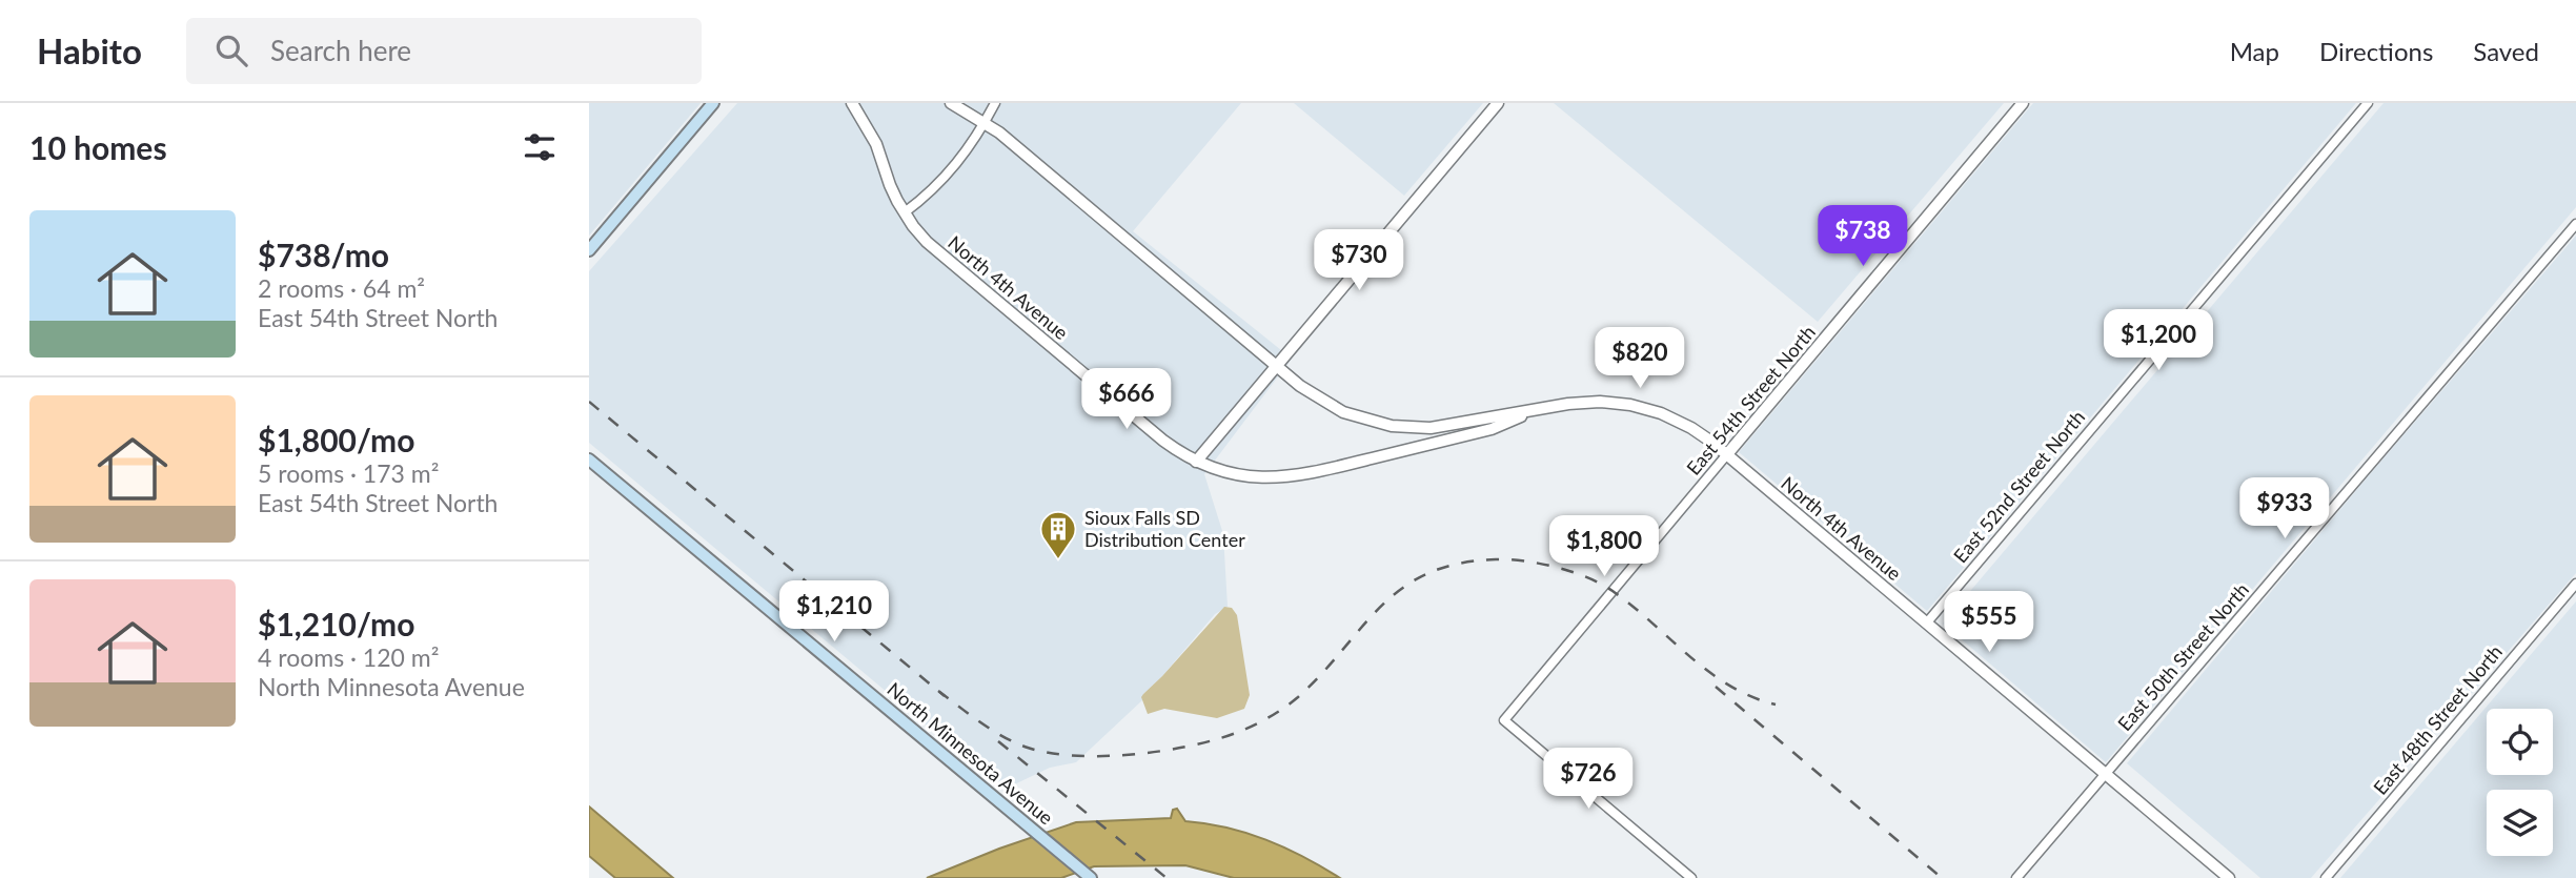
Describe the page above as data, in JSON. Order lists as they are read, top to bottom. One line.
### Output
{"streets":{"main road":["North Minnesota Avenue"],"street":["North 4th Avenue","East 54th Street North","East 52nd Street North","East 50th Street North","East 48th Street North"]},"crossings":[["North 4th Avenue","East 54th Street North"],["North 4th Avenue","East 52nd Street North"],["North 4th Avenue","East 50th Street North"]],"places":{"building":["Sioux Falls SD Distribution Center"]},"page":{"header":"Habito","search":"Search here","nav":["Map","Directions","Saved"],"heading":"10 homes","list":[{"name":"$738/mo","note":"2 rooms · 64 m² · East 54th Street North"},{"name":"$1,800/mo","note":"5 rooms · 173 m² · East 54th Street North"},{"name":"$1,210/mo","note":"4 rooms · 120 m² · North Minnesota Avenue"}],"price":["$738","$730","$1,200","$820","$666","$933","$1,800","$1,210","$555","$726"]}}
